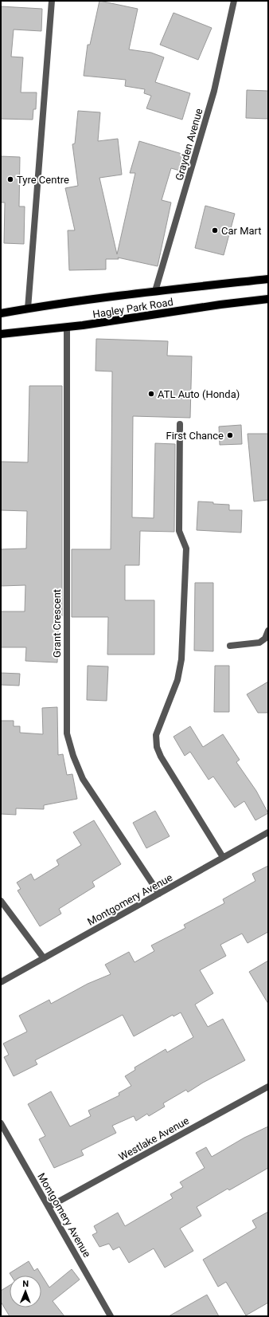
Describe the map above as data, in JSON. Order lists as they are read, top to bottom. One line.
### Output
{"streets":{"main road":["Hagley Park Road"],"street":["Grayden Avenue","Grant Crescent","Montgomery Avenue","Westlake Avenue"]},"crossings":[["Grayden Avenue","Hagley Park Road"],["Hagley Park Road","Grant Crescent"],["Grant Crescent","Montgomery Avenue"],["Montgomery Avenue","Westlake Avenue"]],"places":["Tyre Centre","Car Mart","ATL Auto (Honda)","First Chance"],"north":"top"}
